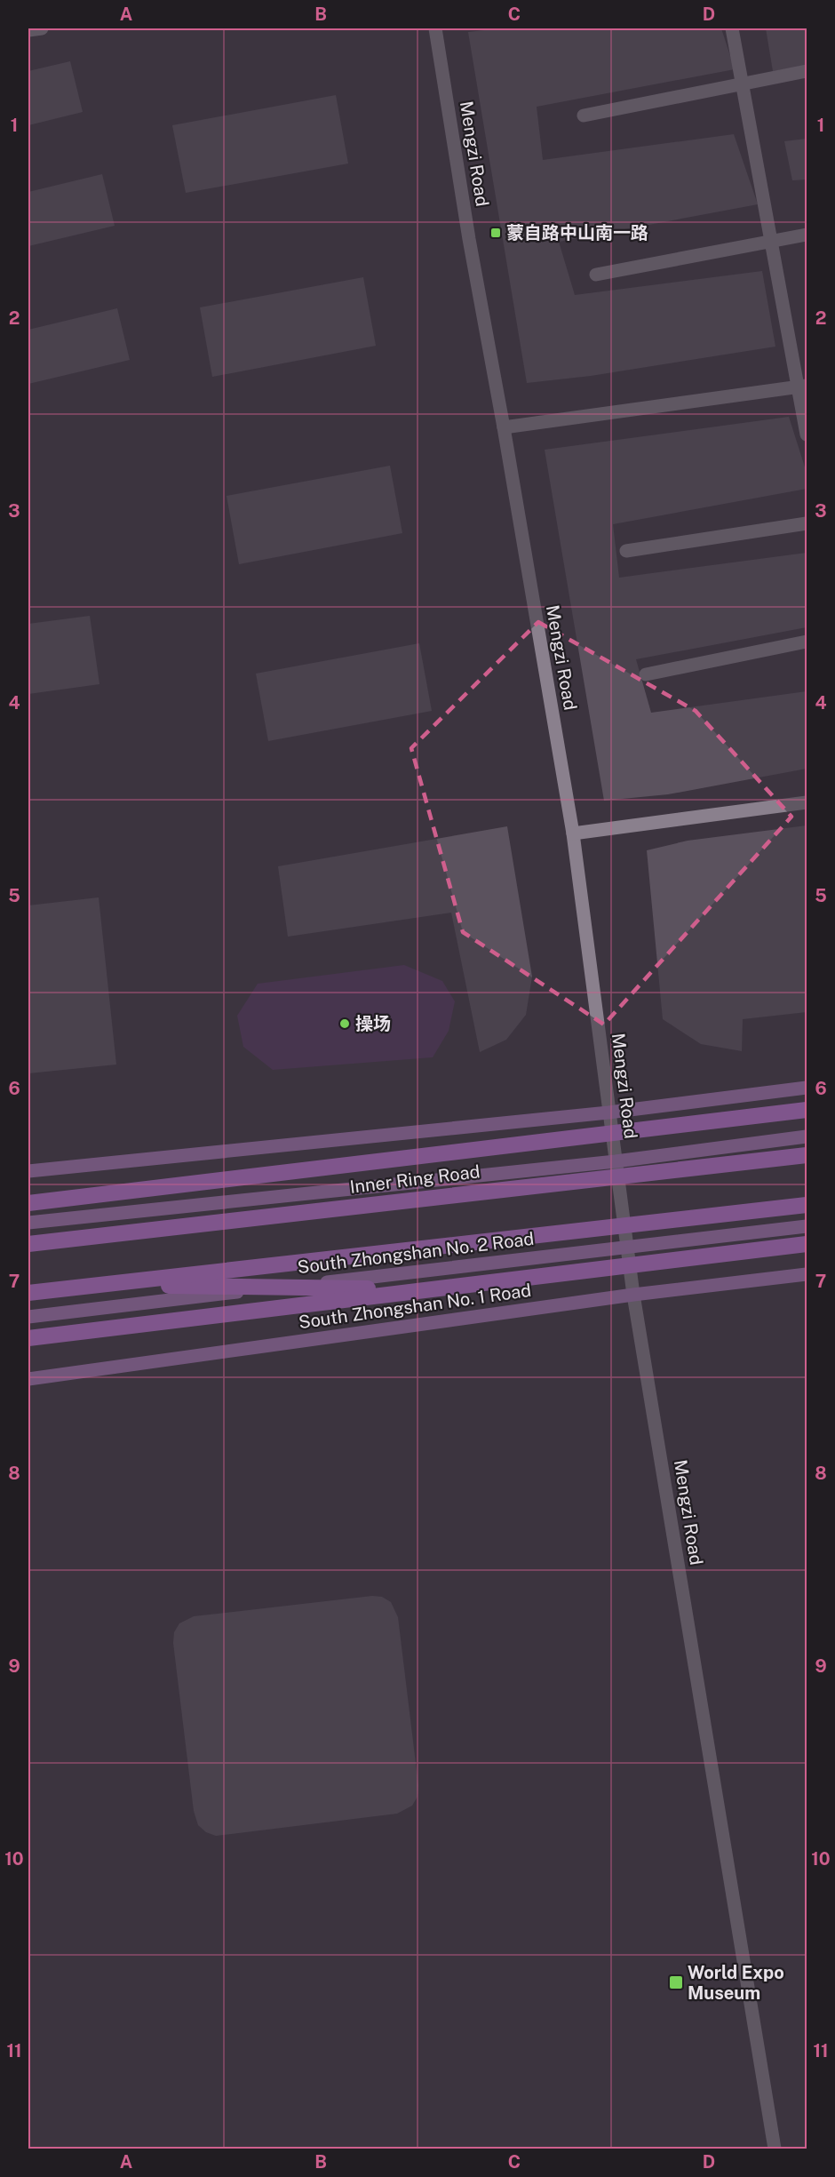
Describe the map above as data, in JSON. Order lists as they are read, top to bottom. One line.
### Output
{"streets":{"highway":["Inner Ring Road"],"main road":["South Zhongshan No. 2 Road","South Zhongshan No. 1 Road"],"street":["Mengzi Road"]},"crossings":[["Mengzi Road","South Zhongshan No. 2 Road"],["Mengzi Road","South Zhongshan No. 1 Road"]],"places":{"transit":["蒙自路中山南一路","World Expo Museum"],"other":["操场"]},"grid":{"columns":["A","B","C","D"],"rows":["1","2","3","4","5","6","7","8","9","10","11"]}}
